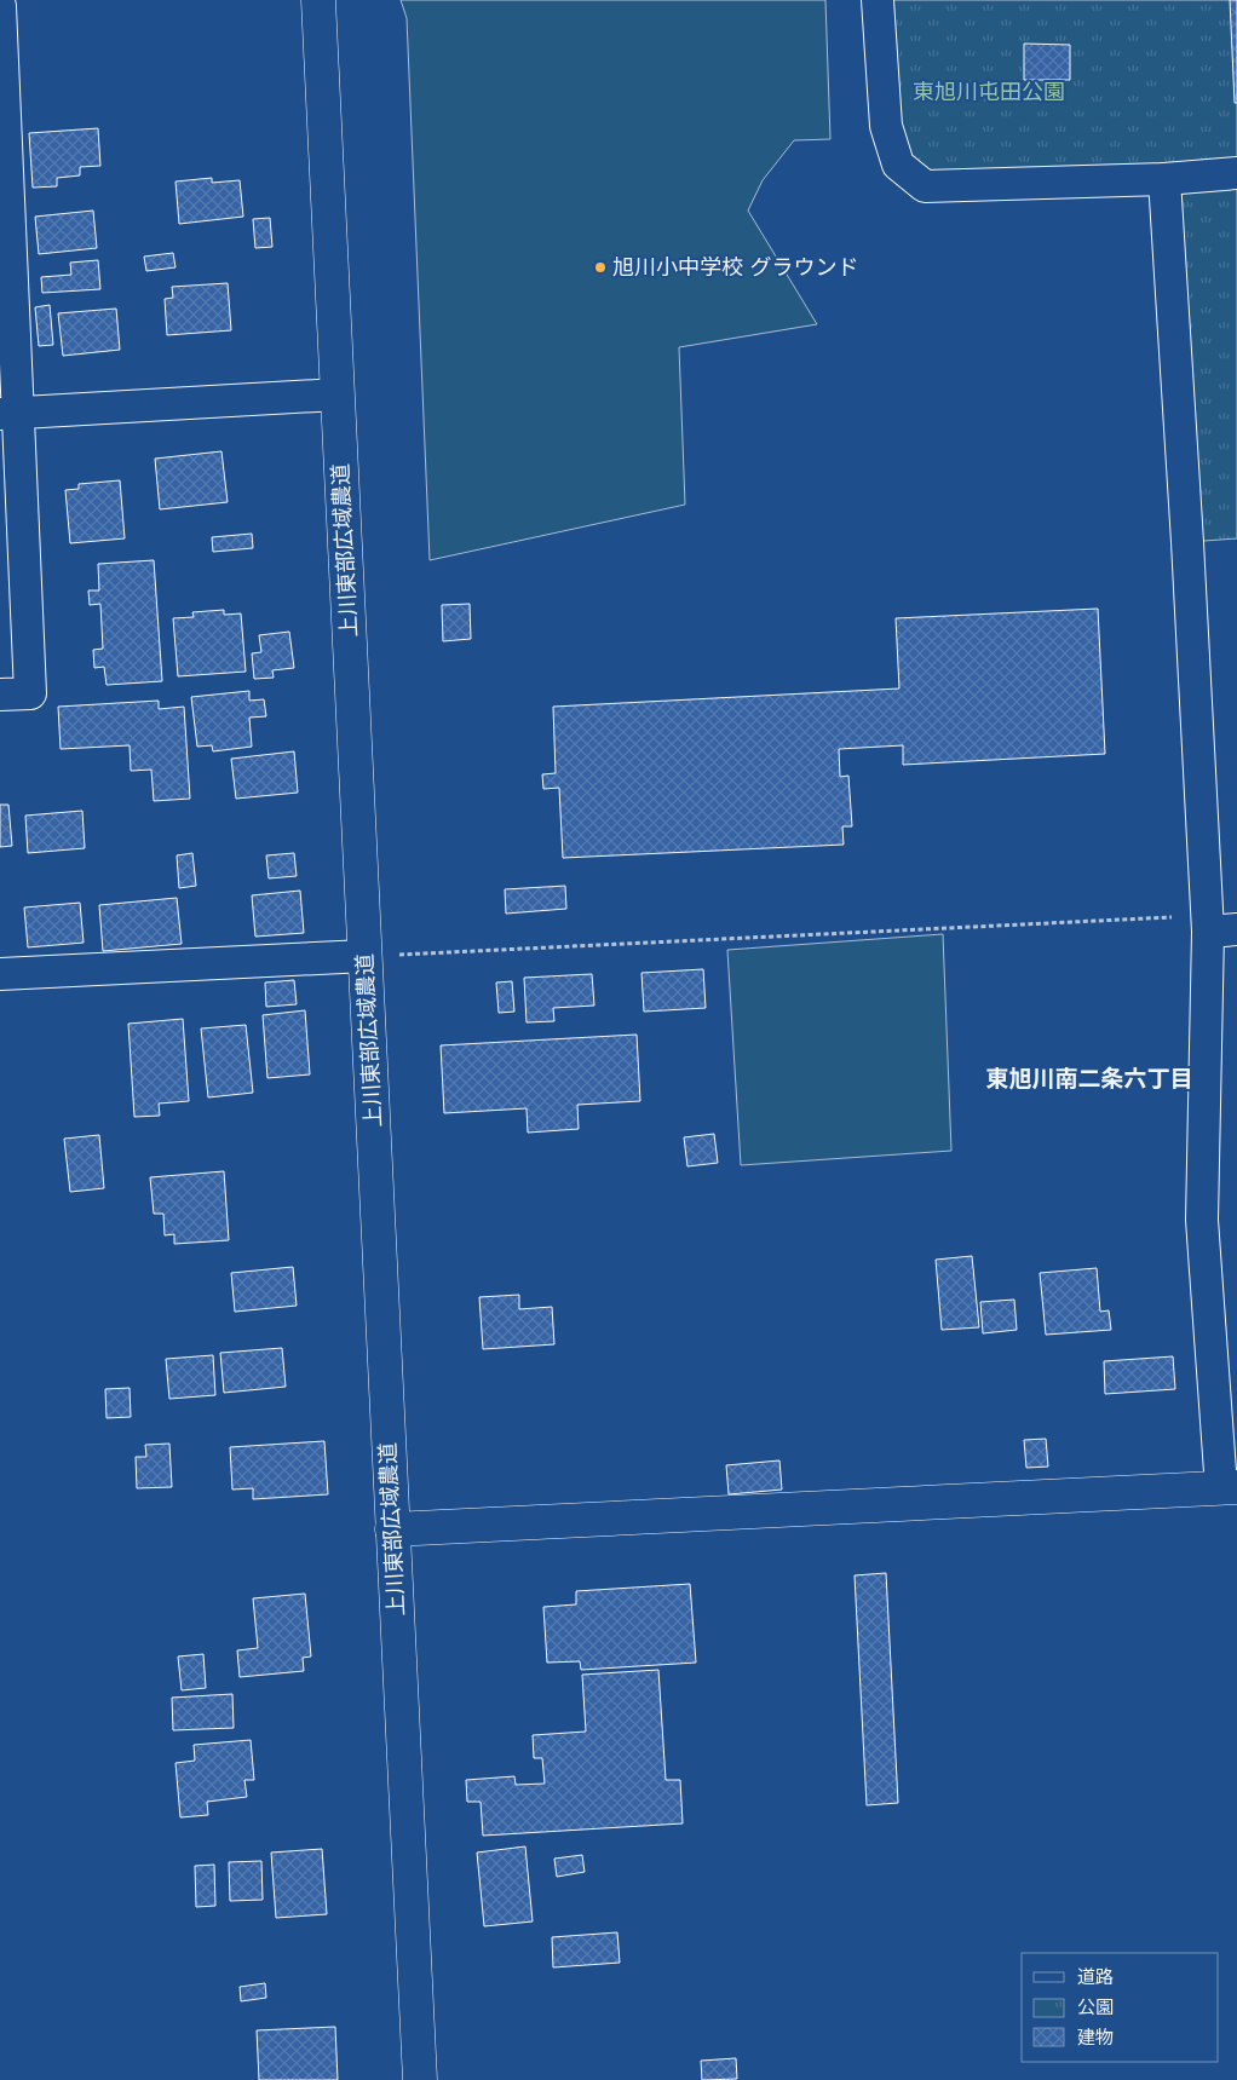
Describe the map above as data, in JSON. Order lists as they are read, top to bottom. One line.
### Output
{"streets":{"street":["上川東部広域農道"]},"districts":["東旭川南二条六丁目"],"parks":["東旭川屯田公園"],"places":["旭川小中学校 グラウンド"],"legend":["道路","公園","建物"]}
